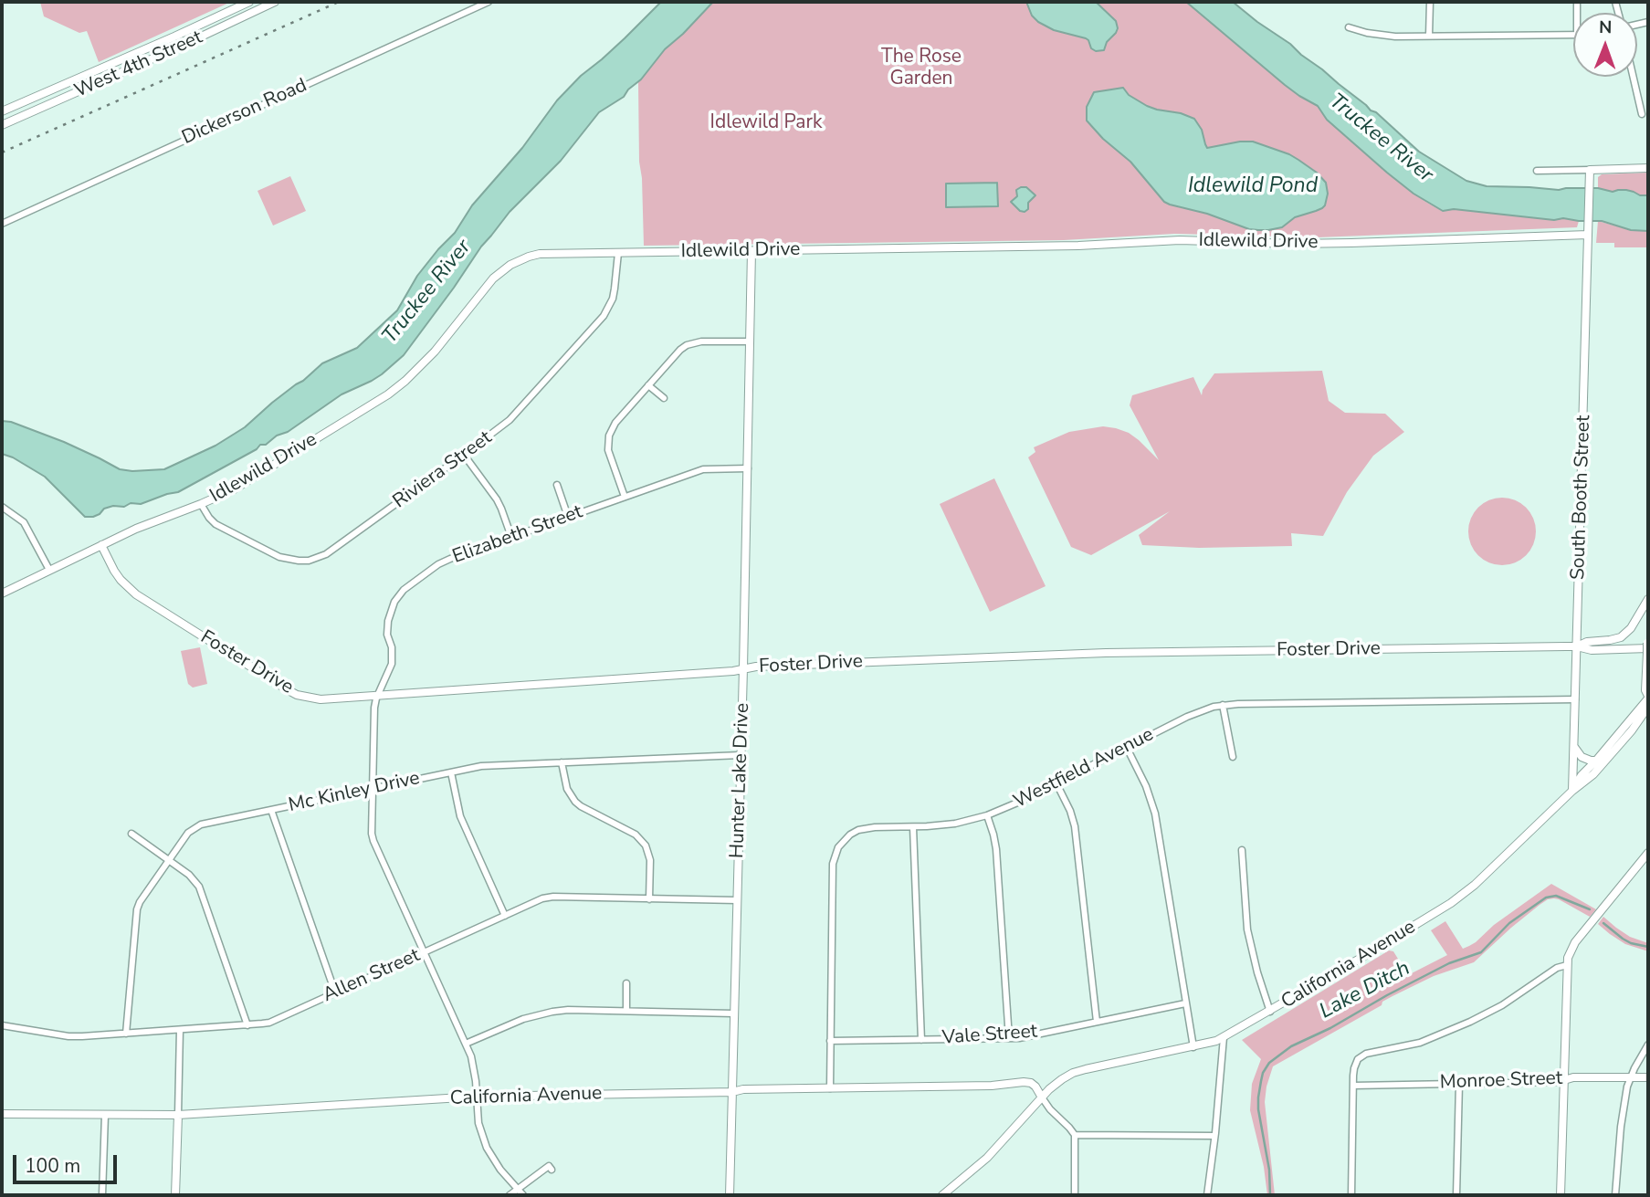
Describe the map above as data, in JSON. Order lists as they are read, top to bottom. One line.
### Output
{"streets":{"street":["West 4th Street","Dickerson Road","Idlewild Drive","Riviera Street","South Booth Street","Elizabeth Street","Foster Drive","Westfield Avenue","Hunter Lake Drive","Mc Kinley Drive","California Avenue","Allen Street","Vale Street","Monroe Street"]},"crossings":[["Idlewild Drive","Riviera Street"],["Idlewild Drive","South Booth Street"],["Idlewild Drive","Foster Drive"],["Idlewild Drive","Hunter Lake Drive"],["South Booth Street","Foster Drive"],["South Booth Street","Westfield Avenue"],["South Booth Street","California Avenue"],["Elizabeth Street","Foster Drive"],["Elizabeth Street","Hunter Lake Drive"],["Elizabeth Street","Mc Kinley Drive"],["Elizabeth Street","California Avenue"],["Elizabeth Street","Allen Street"],["Foster Drive","Hunter Lake Drive"],["Westfield Avenue","California Avenue"],["Westfield Avenue","Vale Street"],["Hunter Lake Drive","Mc Kinley Drive"],["Hunter Lake Drive","California Avenue"],["Hunter Lake Drive","Allen Street"],["Mc Kinley Drive","Allen Street"]],"water":["Truckee River","Idlewild Pond","Lake Ditch"],"parks":["The Rose Garden","Idlewild Park"],"scale_bar":"100 m","north":"top"}
